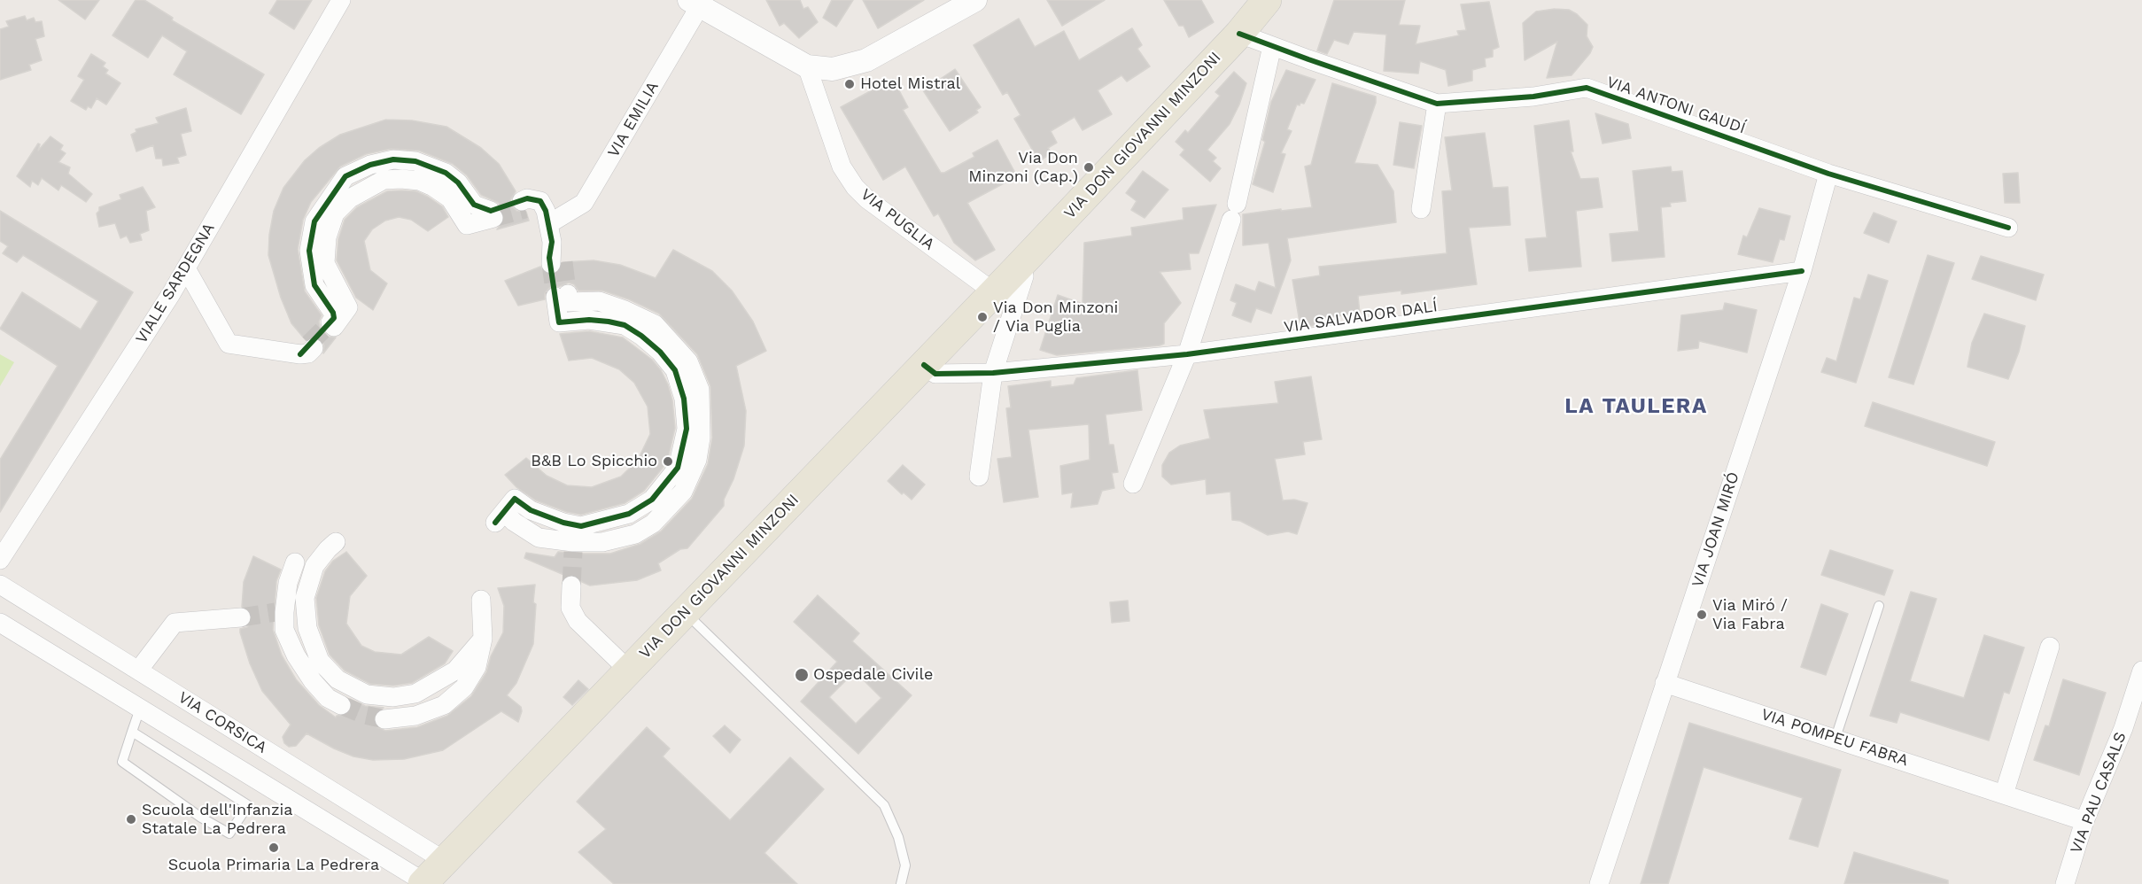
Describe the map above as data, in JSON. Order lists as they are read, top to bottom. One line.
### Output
{"streets":{"main road":["VIA DON GIOVANNI MINZONI"],"street":["VIA ANTONI GAUDÍ","VIA EMILIA","VIA PUGLIA","VIALE SARDEGNA","VIA SALVADOR DALÍ","VIA JOAN MIRÓ","VIA CORSICA","VIA POMPEU FABRA","VIA PAU CASALS"]},"crossings":[["VIA ANTONI GAUDÍ","VIA DON GIOVANNI MINZONI"],["VIA ANTONI GAUDÍ","VIA JOAN MIRÓ"],["VIA DON GIOVANNI MINZONI","VIA PUGLIA"],["VIA DON GIOVANNI MINZONI","VIA SALVADOR DALÍ"],["VIA DON GIOVANNI MINZONI","VIA CORSICA"],["VIA SALVADOR DALÍ","VIA JOAN MIRÓ"],["VIA JOAN MIRÓ","VIA POMPEU FABRA"],["VIA POMPEU FABRA","VIA PAU CASALS"]],"districts":["LA TAULERA"],"places":["Hotel Mistral","Via Don Minzoni (Cap.)","Via Don Minzoni / Via Puglia","B&B Lo Spicchio","Via Miró / Via Fabra","Ospedale Civile","Scuola dell'Infanzia Statale La Pedrera","Scuola Primaria La Pedrera"]}
